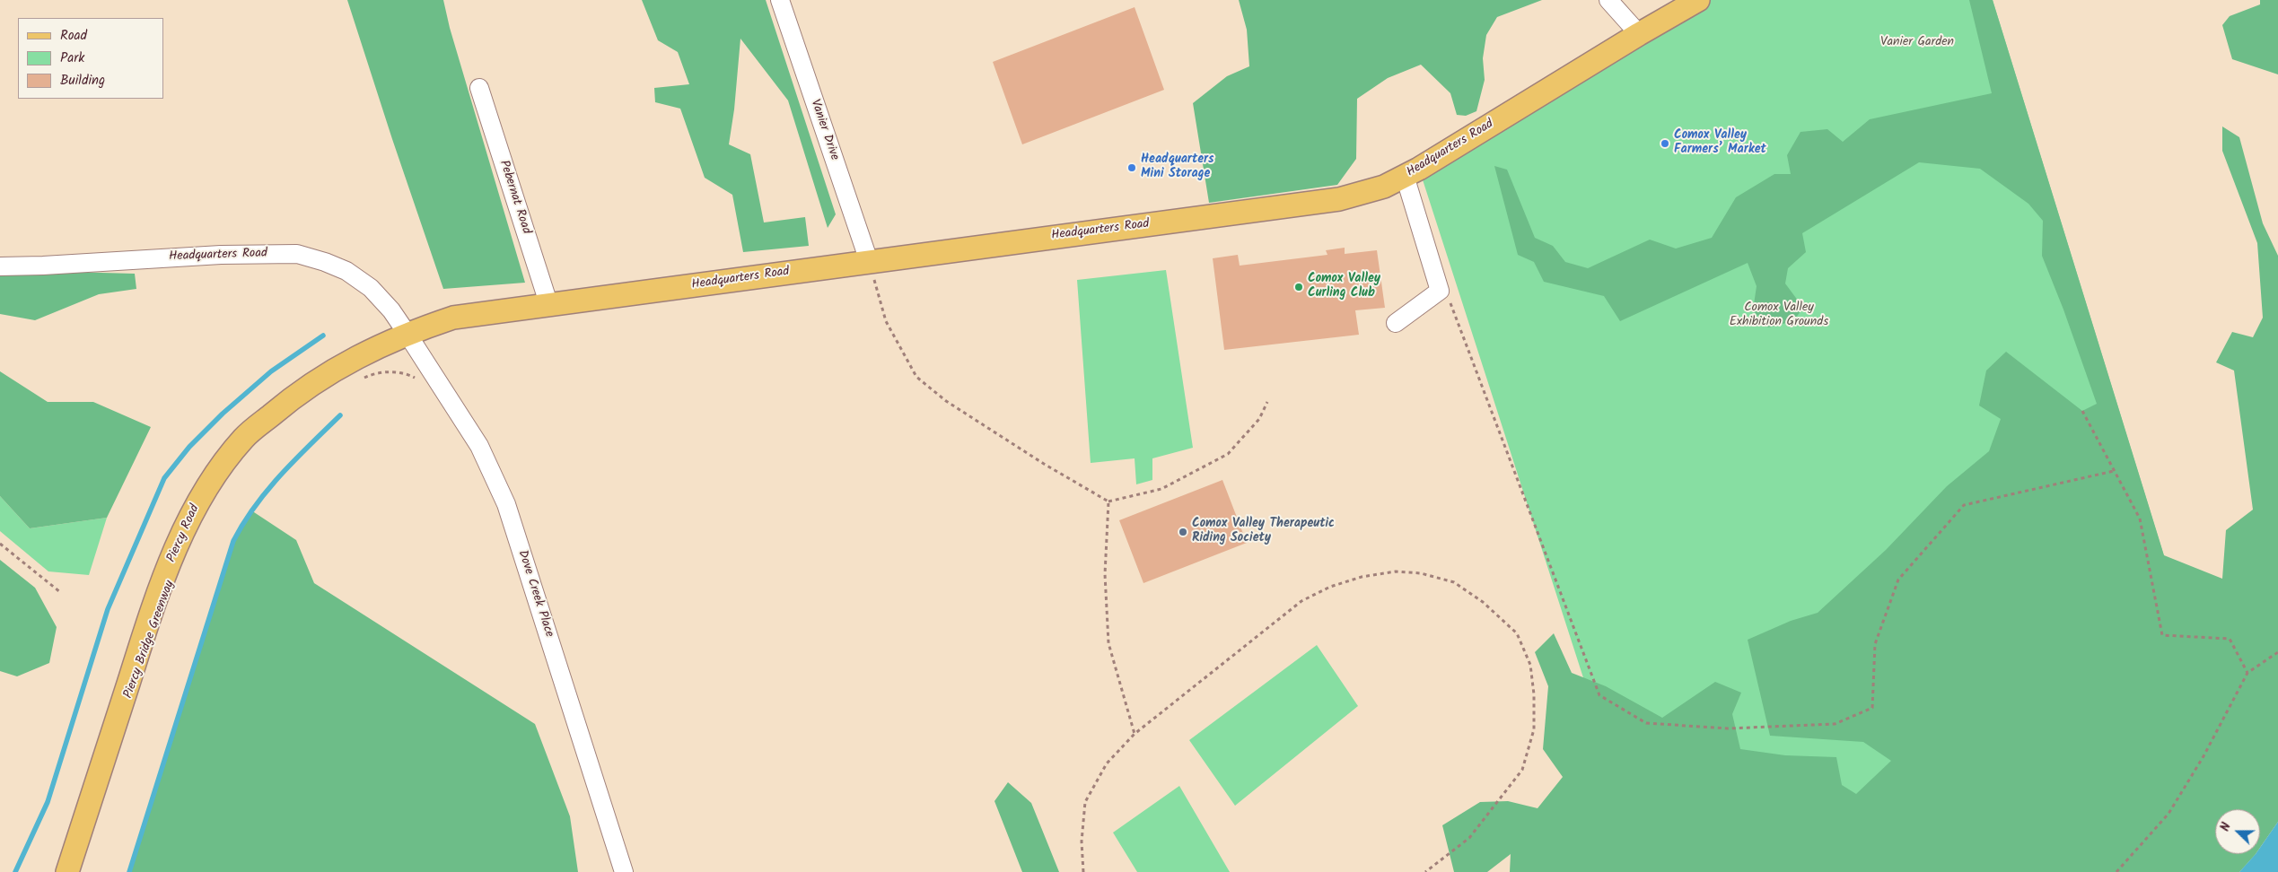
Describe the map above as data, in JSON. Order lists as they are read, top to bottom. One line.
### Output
{"streets":{"main road":["Headquarters Road","Piercy Road"],"street":["Vanier Drive","Pebernat Road","Dove Creek Place"]},"crossings":[["Vanier Drive","Headquarters Road"],["Headquarters Road","Pebernat Road"],["Headquarters Road","Piercy Road"],["Headquarters Road","Dove Creek Place"],["Piercy Road","Dove Creek Place"]],"parks":["Vanier Garden","Comox Valley Exhibition Grounds"],"places":["Comox Valley Farmers’ Market","Headquarters Mini Storage","Comox Valley Curling Club","Comox Valley Therapeutic Riding Society"],"legend":["Road","Park","Building"],"north":"left"}
